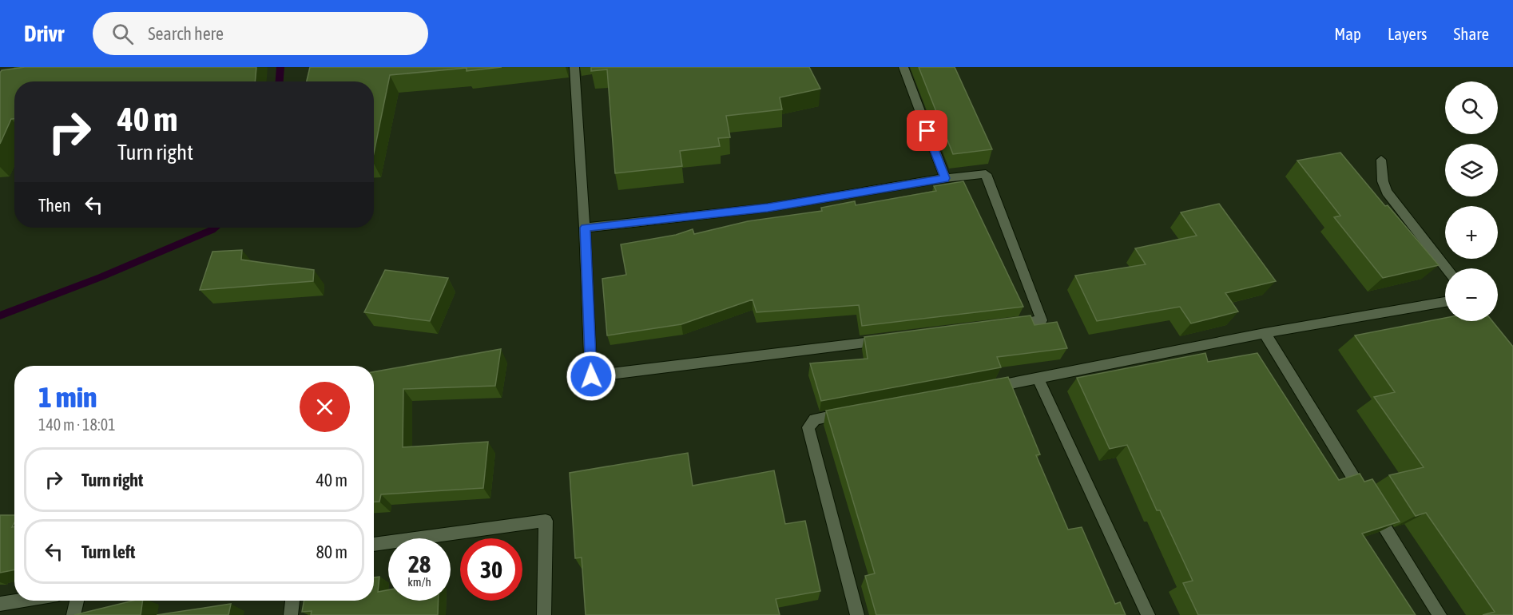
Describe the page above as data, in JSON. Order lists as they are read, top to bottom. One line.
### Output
{"page":{"header":"Drivr","search":"Search here","nav":["Map","Layers","Share"],"map_buttons":["+","−"],"turn":["40 m","Turn right"],"then":"Then","heading":["1 min","140 m · 18:01"],"list":[{"name":"Turn right","value":"40 m"},{"name":"Turn left","value":"80 m"}],"speed":"28 km/h","limit":"30"}}
